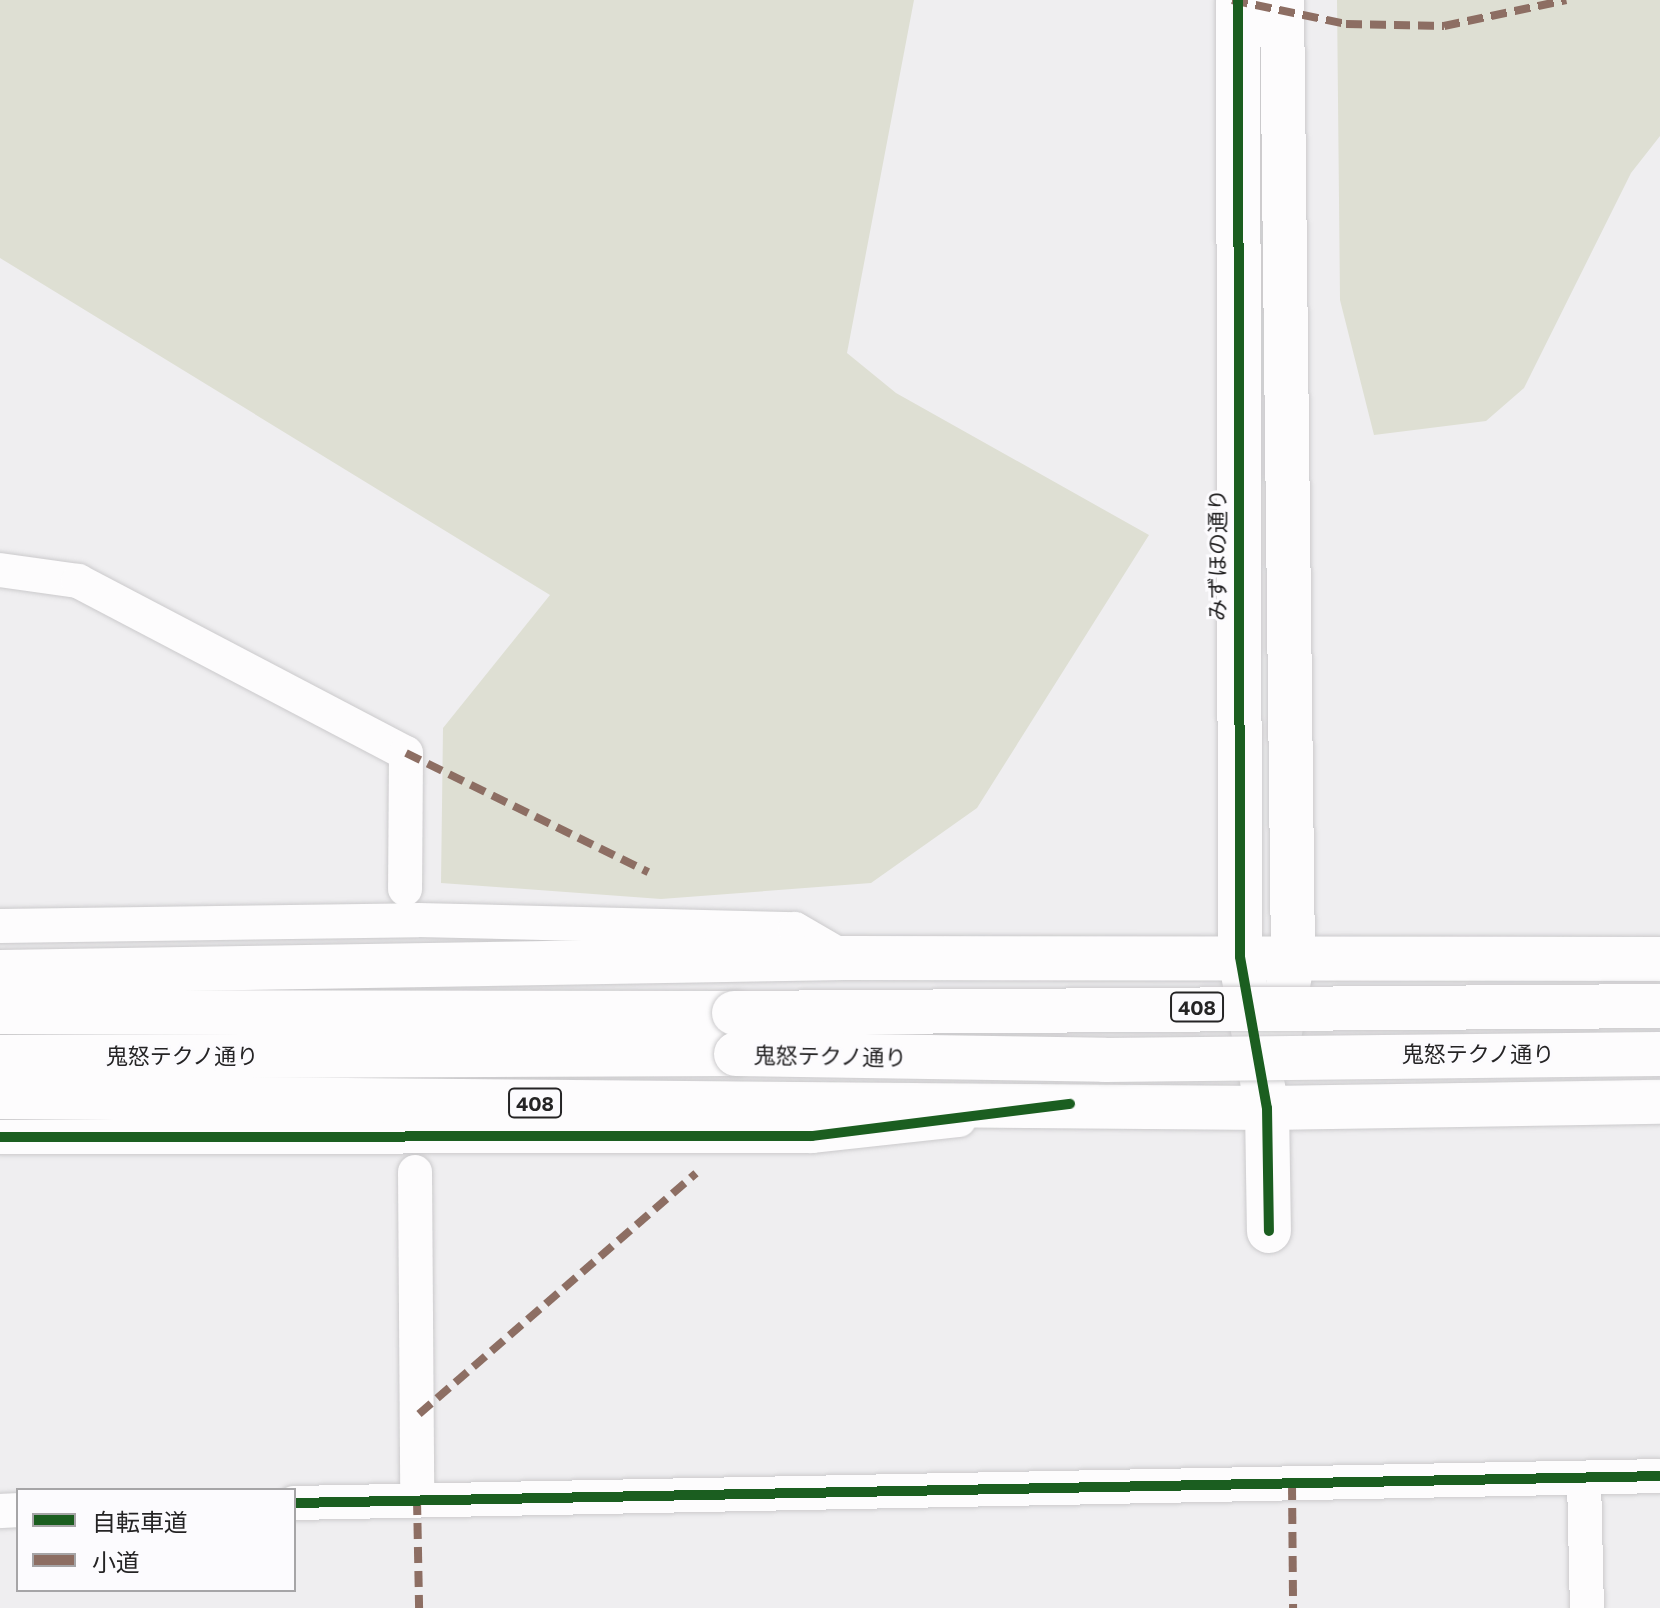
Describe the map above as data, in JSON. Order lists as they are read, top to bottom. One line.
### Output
{"streets":{"main road":["みずほの通り","408","鬼怒テクノ通り"]},"crossings":[["みずほの通り","408"]],"legend":["自転車道","小道"]}
